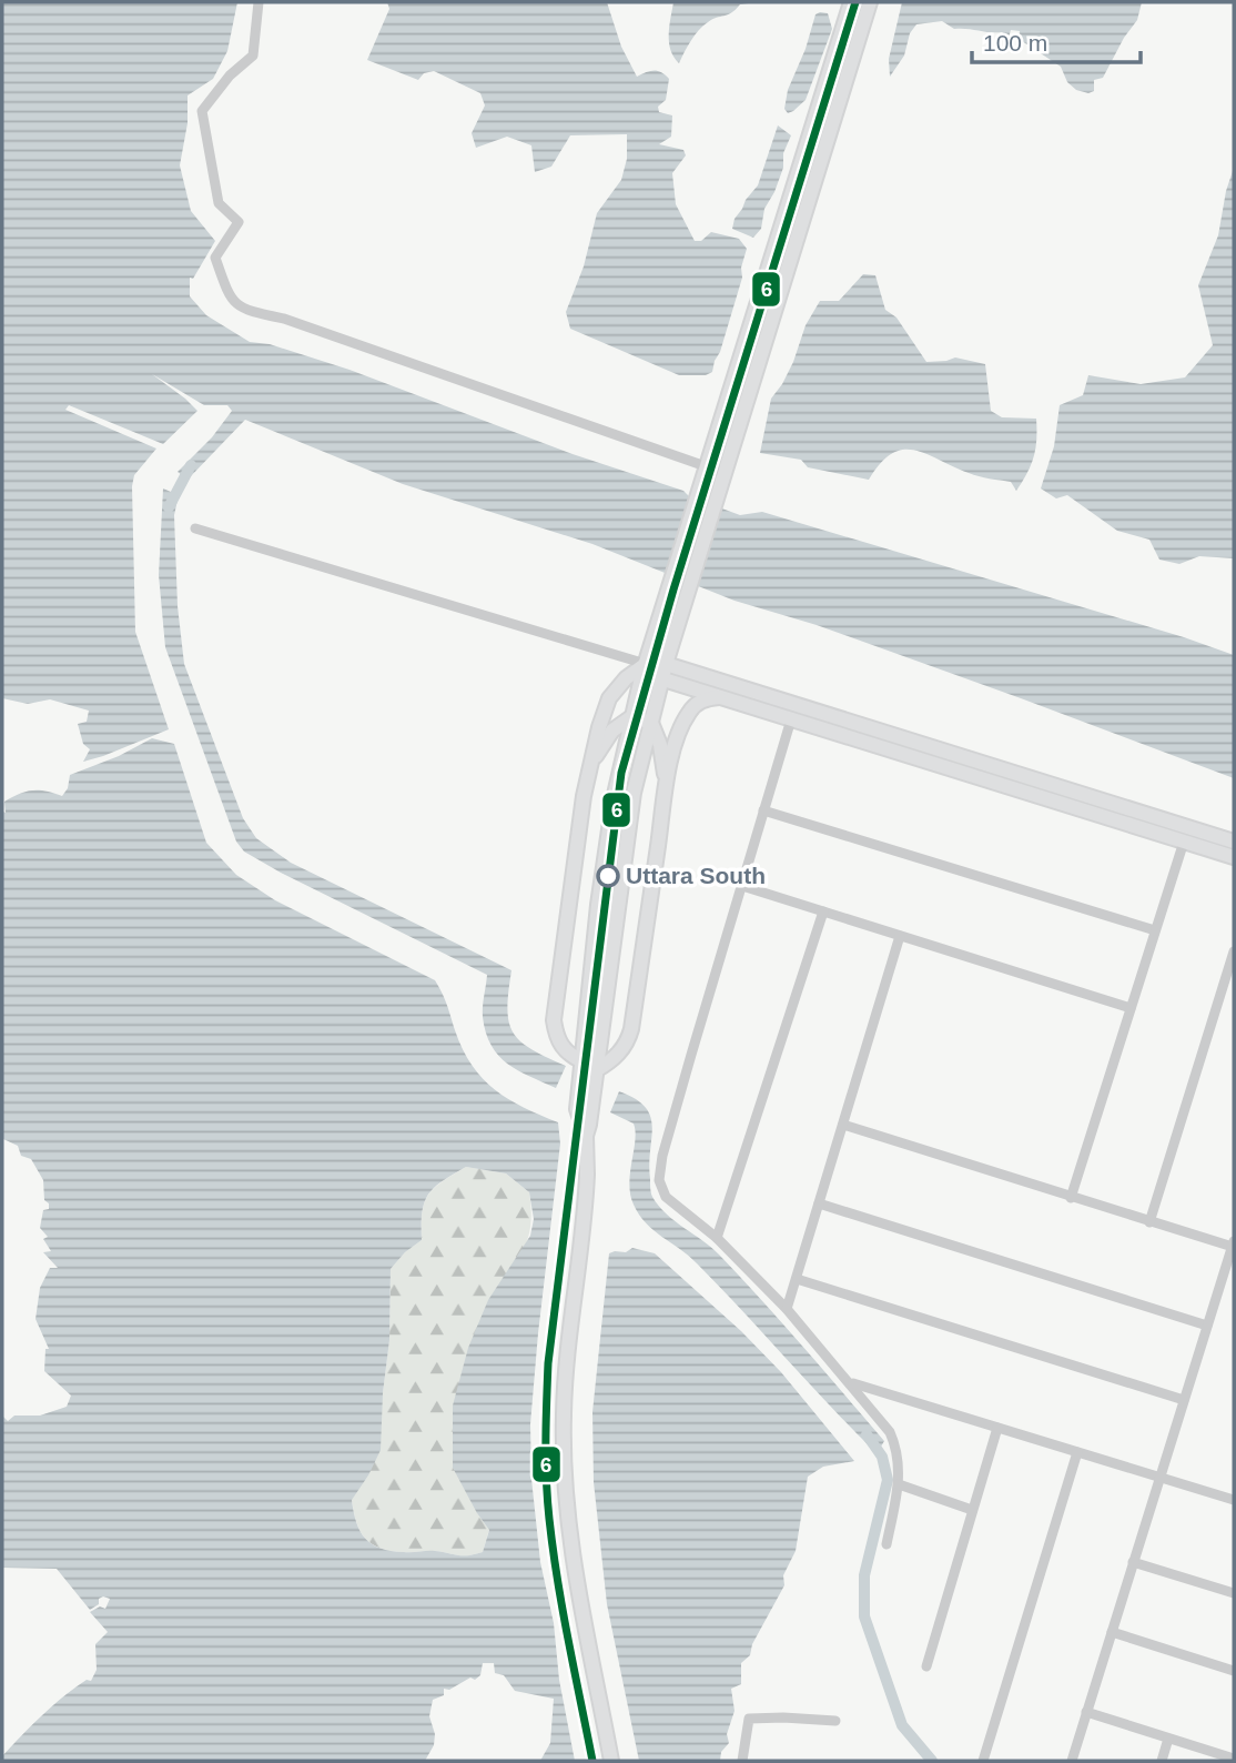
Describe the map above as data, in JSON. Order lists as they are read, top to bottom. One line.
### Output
{"places":["Uttara South"],"lines":["transit line 6"],"scale_bar":"100 m"}
